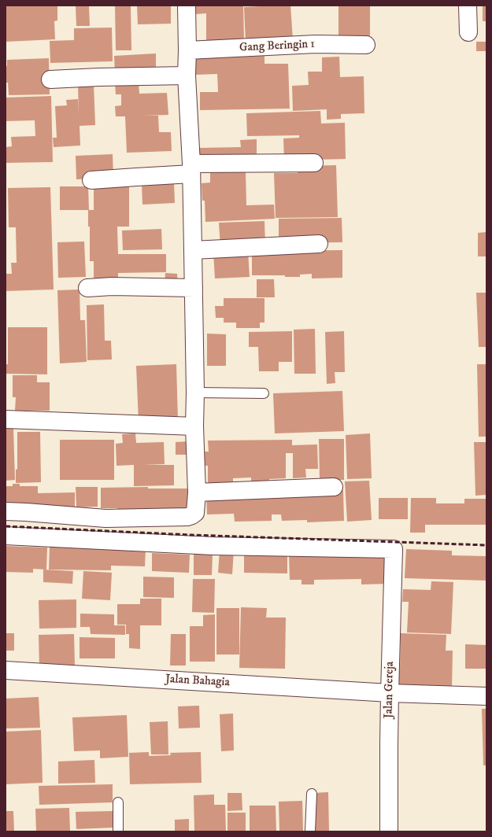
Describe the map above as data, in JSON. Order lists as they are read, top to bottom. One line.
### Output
{"streets":{"street":["Gang Beringin 1","Jalan Bahagia","Jalan Gereja"]},"crossings":[["Jalan Bahagia","Jalan Gereja"]]}
